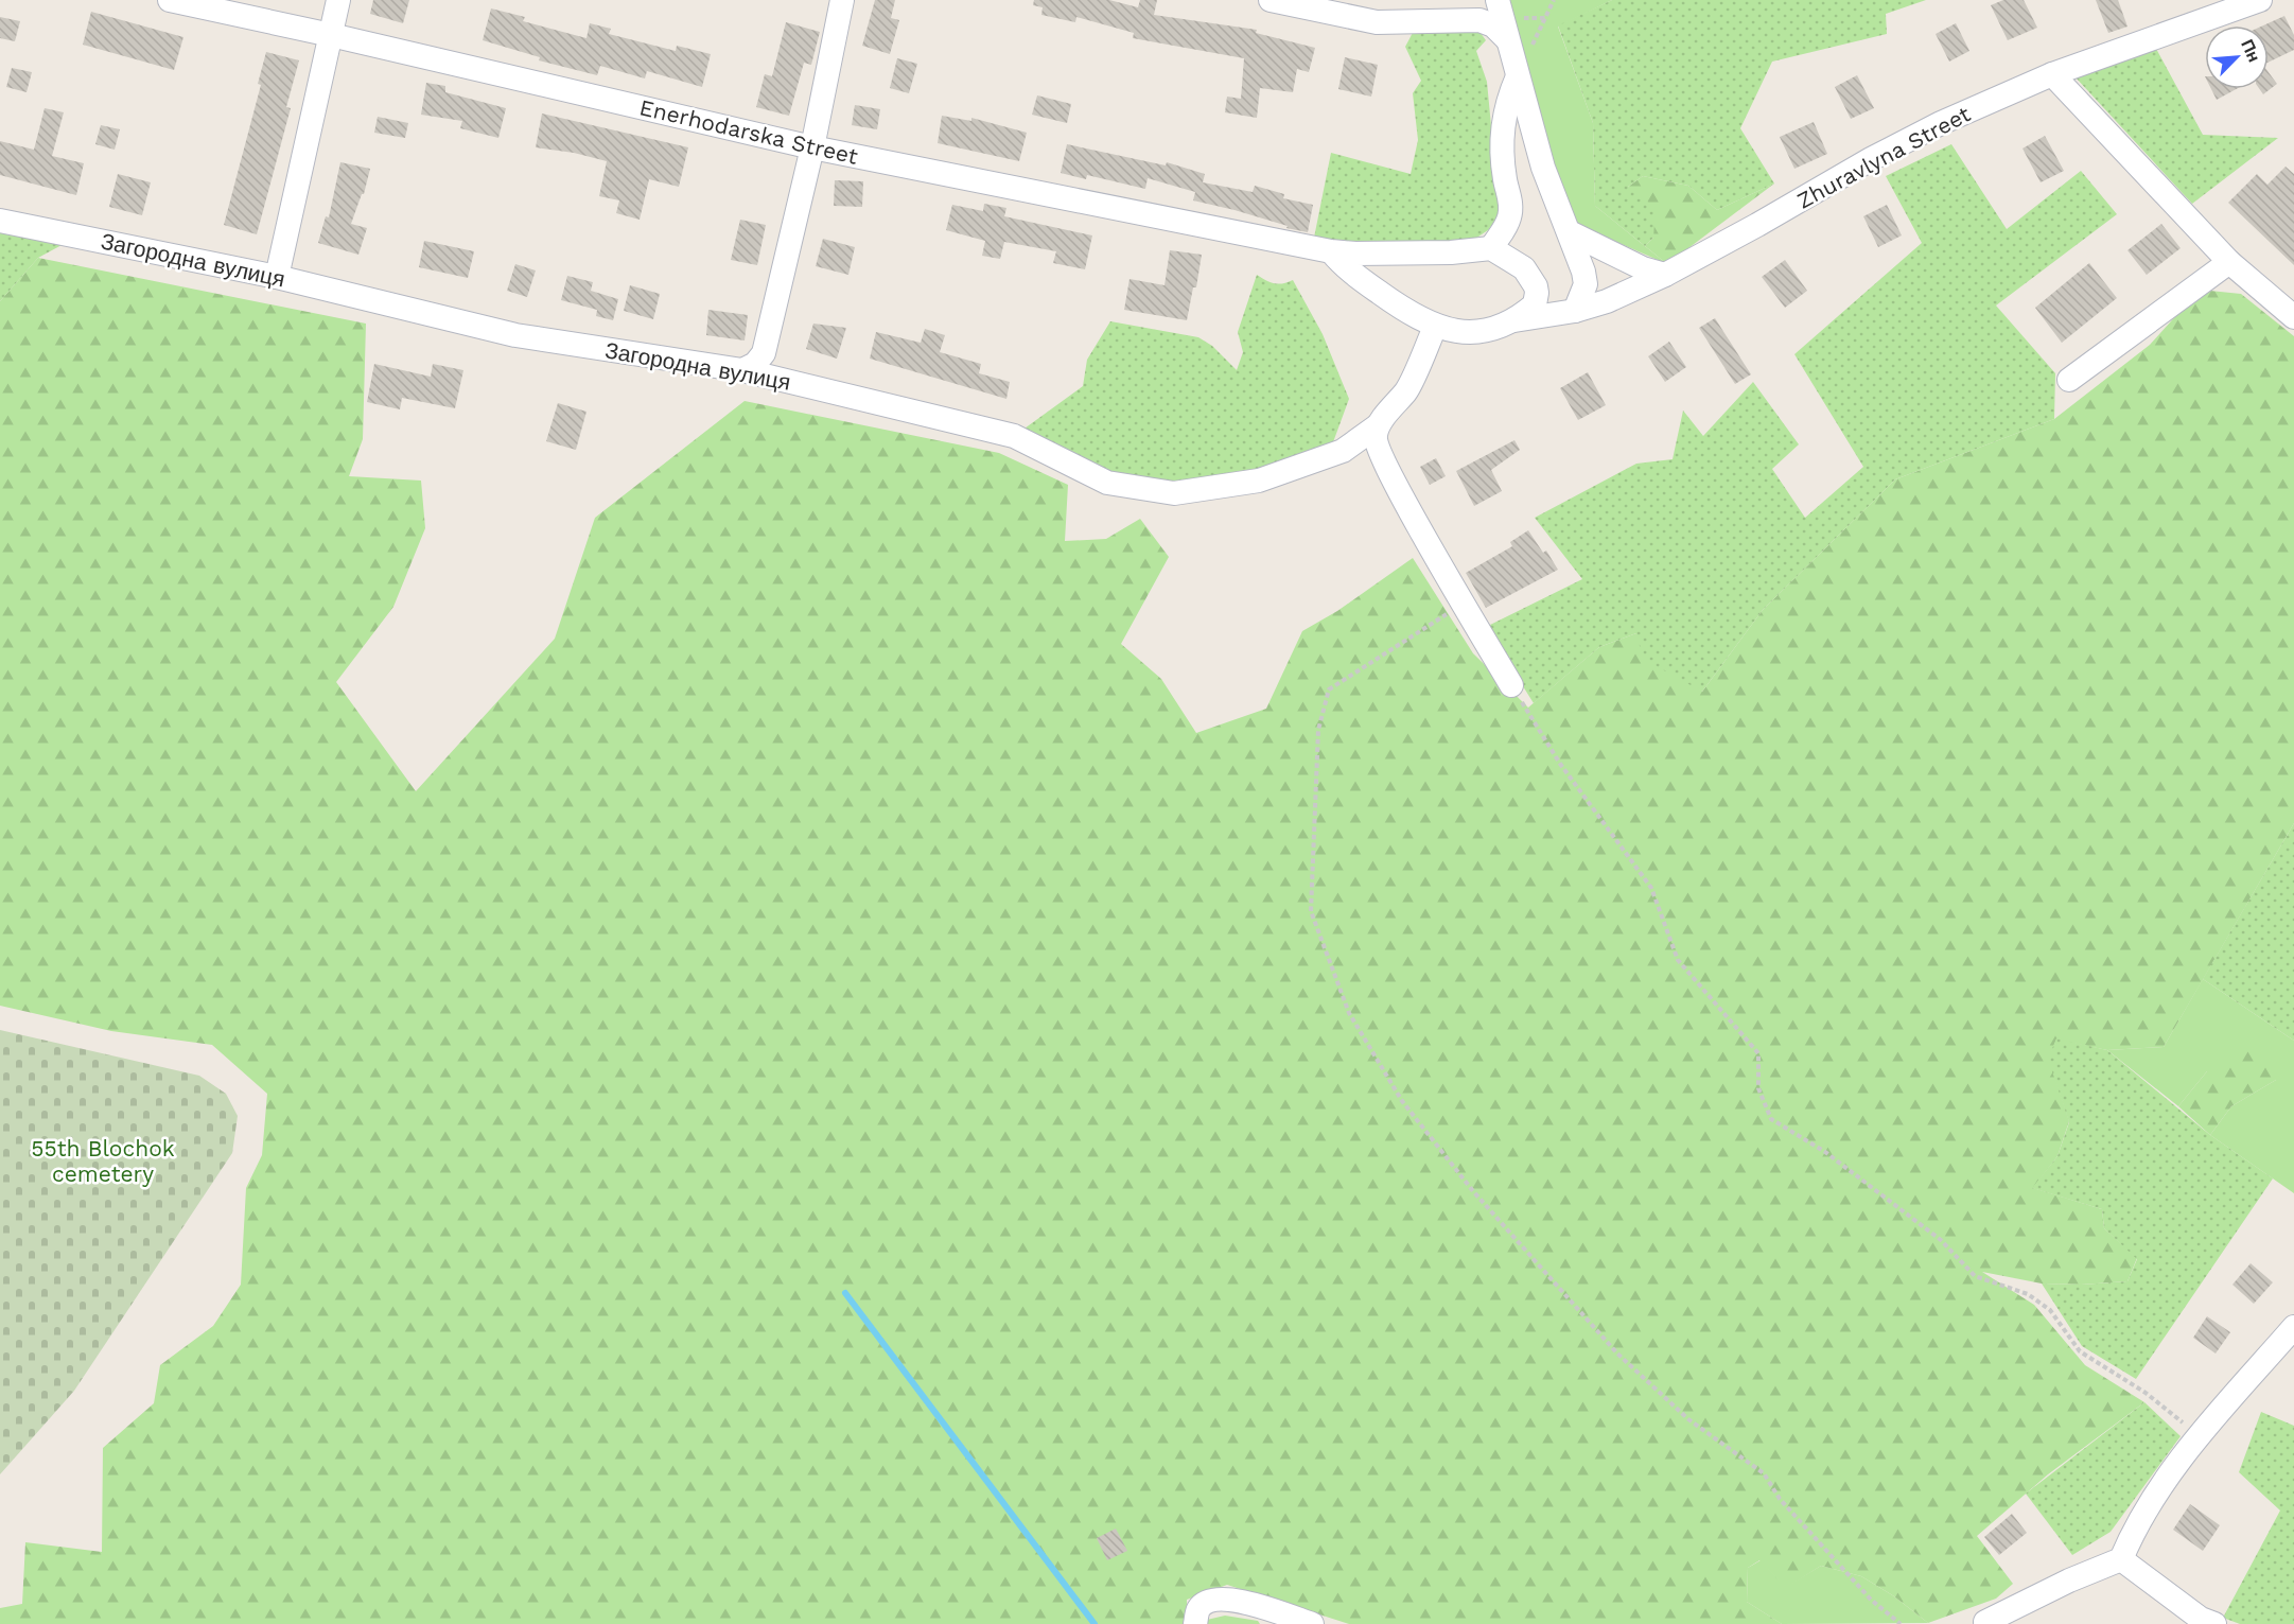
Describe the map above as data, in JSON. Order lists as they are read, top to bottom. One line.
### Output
{"streets":{"street":["Enerhodarska Street","Zhuravlyna Street","Загородна вулиця"]},"parks":["55th Blochok cemetery"],"north":"top right"}
